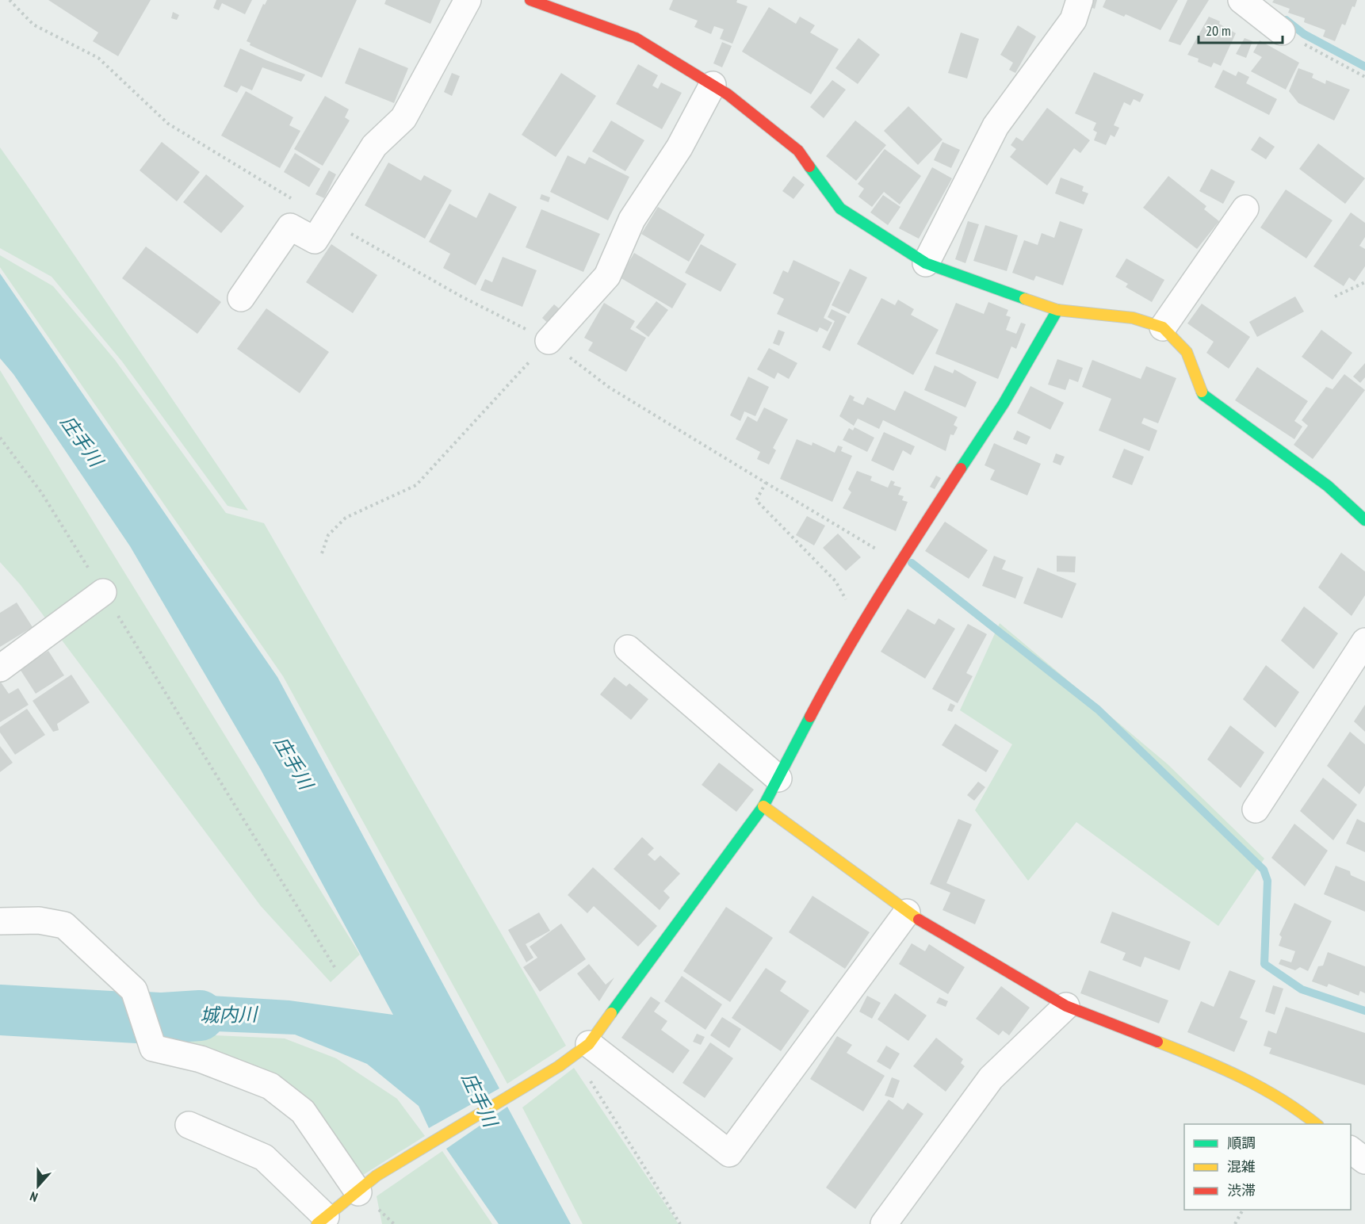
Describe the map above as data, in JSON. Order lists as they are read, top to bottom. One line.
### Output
{"water":["庄手川","城内川"],"legend":["順調","混雑","渋滞"],"scale_bar":"20 m","north":"bottom"}
